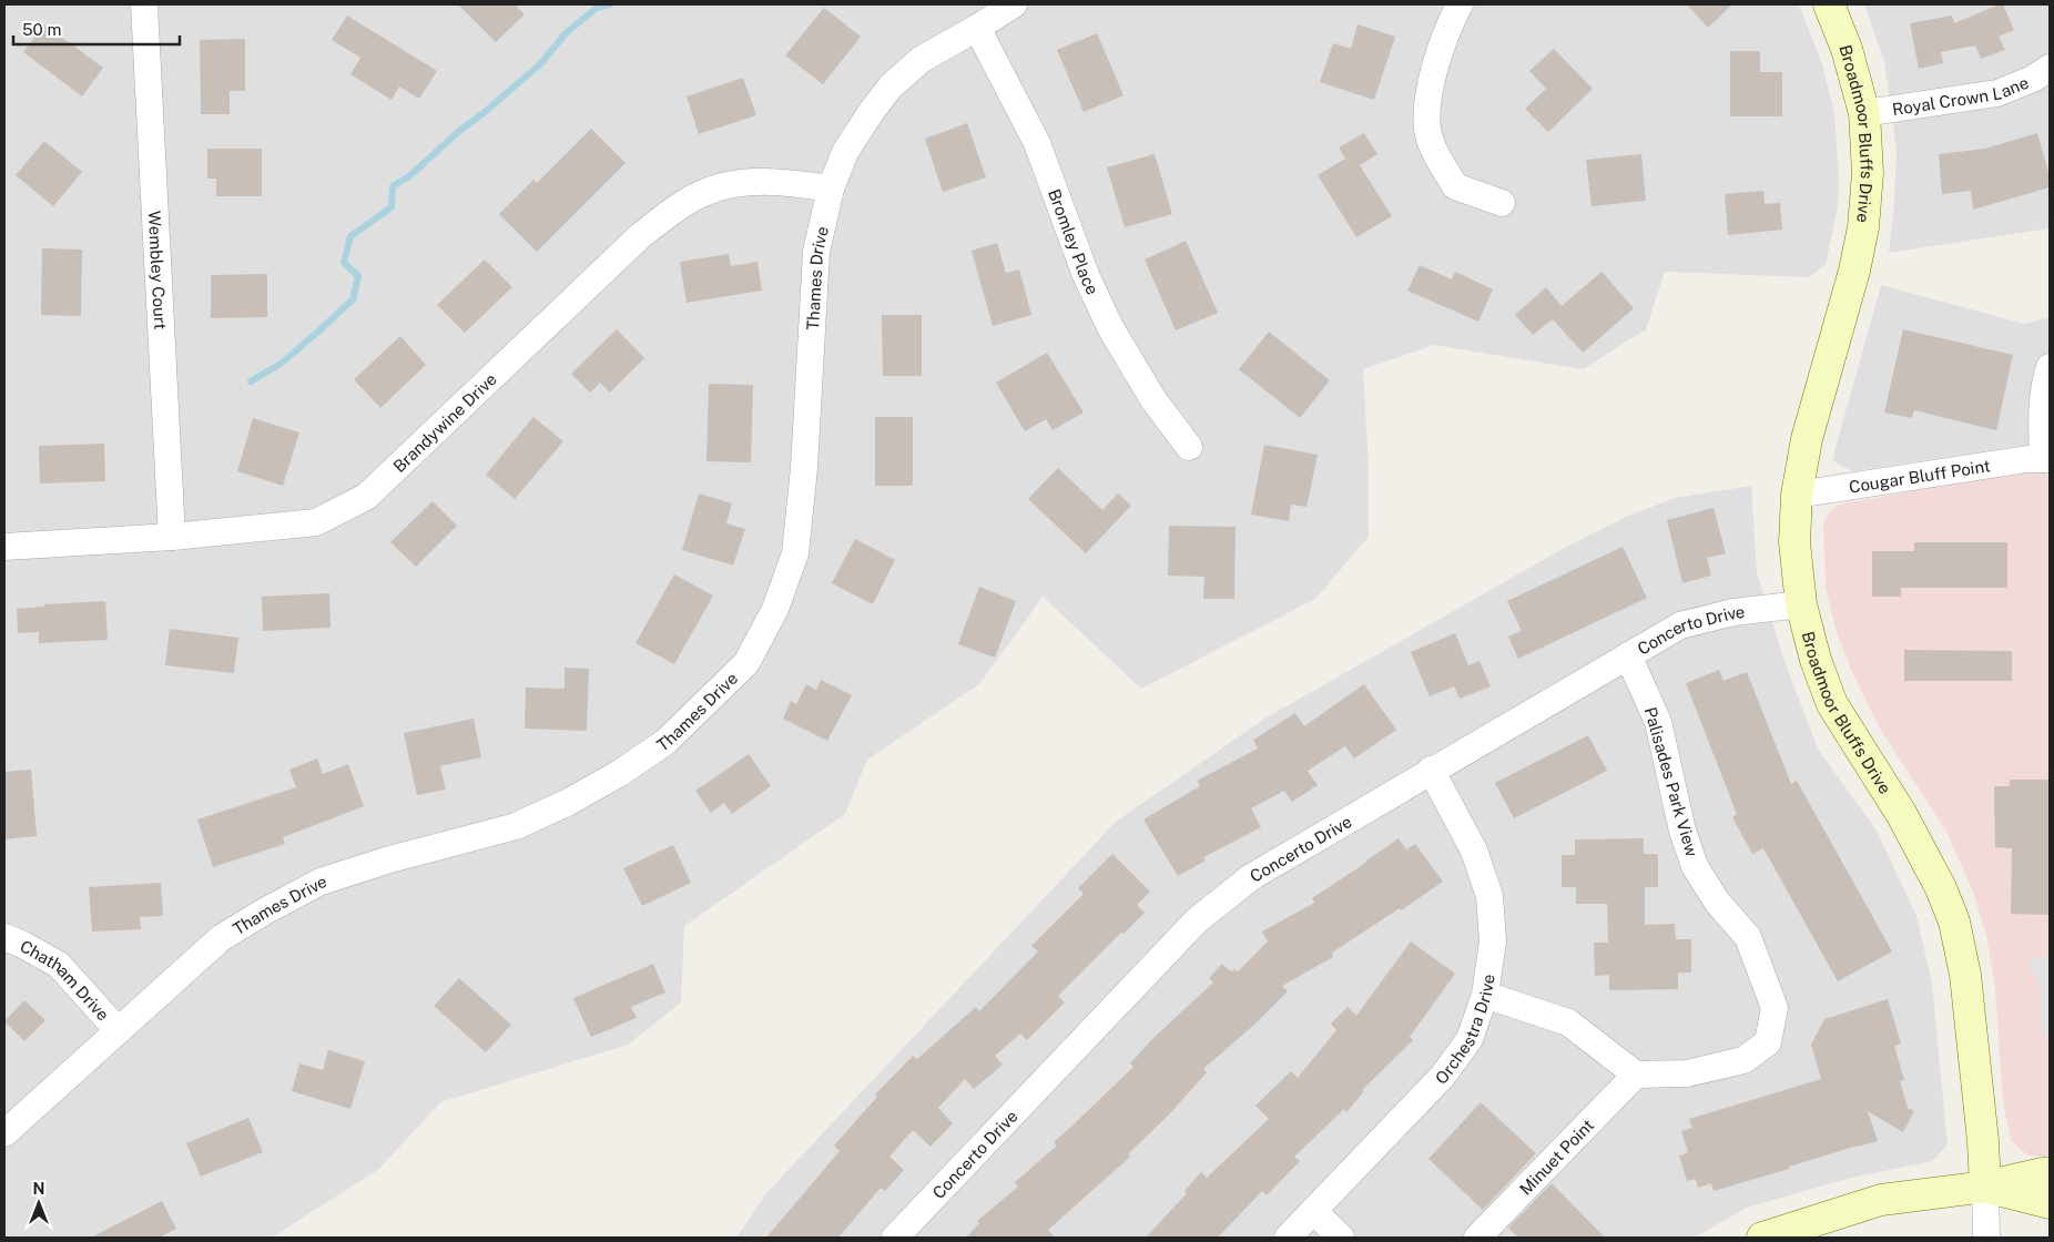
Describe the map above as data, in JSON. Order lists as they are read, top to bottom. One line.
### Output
{"streets":{"street":["Royal Crown Lane","Broadmoor Bluffs Drive","Bromley Place","Wembley Court","Thames Drive","Brandywine Drive","Cougar Bluff Point","Concerto Drive","Palisades Park View","Chatham Drive","Orchestra Drive","Minuet Point"]},"crossings":[["Royal Crown Lane","Broadmoor Bluffs Drive"],["Broadmoor Bluffs Drive","Cougar Bluff Point"],["Broadmoor Bluffs Drive","Concerto Drive"],["Bromley Place","Thames Drive"],["Wembley Court","Brandywine Drive"],["Thames Drive","Brandywine Drive"],["Thames Drive","Chatham Drive"],["Concerto Drive","Palisades Park View"],["Concerto Drive","Orchestra Drive"],["Palisades Park View","Minuet Point"]],"scale_bar":"50 m","north":"top"}
